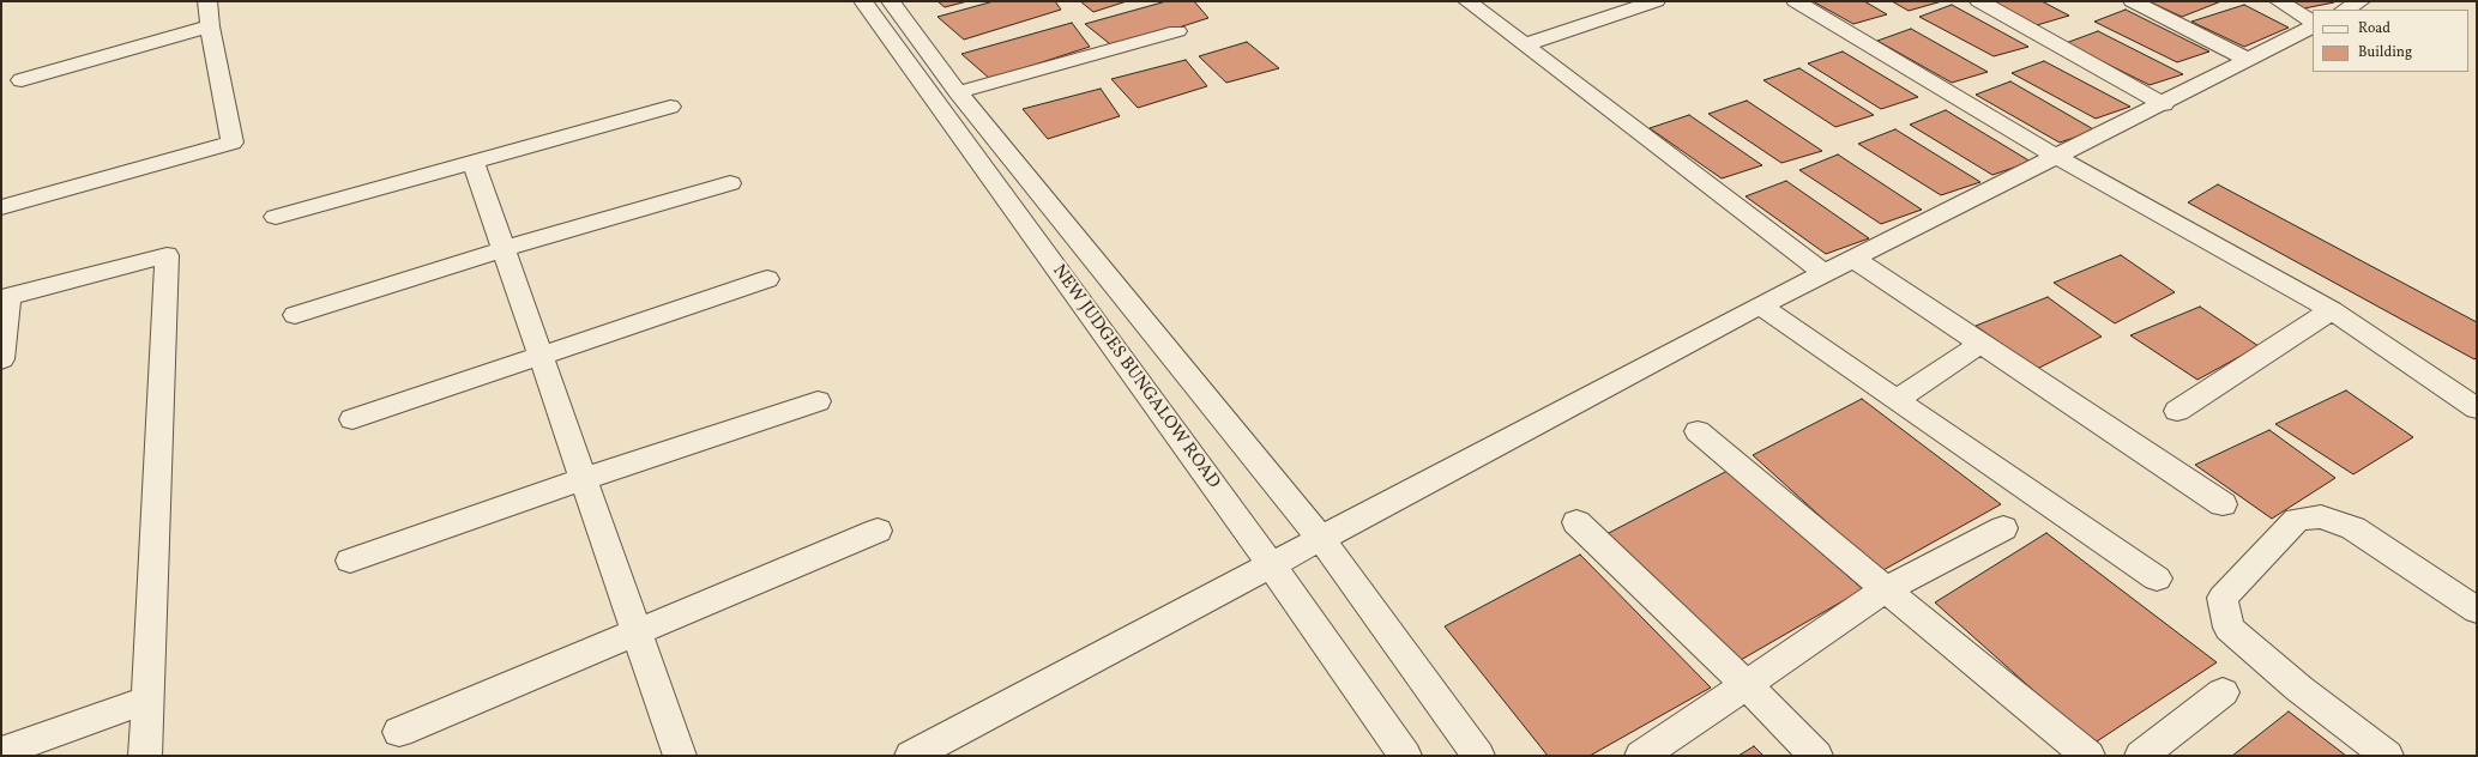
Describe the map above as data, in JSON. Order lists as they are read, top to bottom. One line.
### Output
{"streets":{"street":["NEW JUDGES BUNGALOW ROAD"]},"legend":["Road","Building"]}
